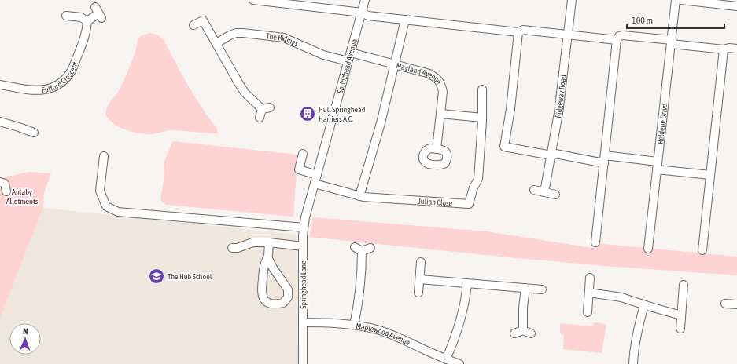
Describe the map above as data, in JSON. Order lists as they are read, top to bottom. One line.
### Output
{"streets":{"street":["The Ridings","Springhead Avenue","Fulford Crescent","Mayland Avenue","Ridgeway Road","Reldene Drive","Julian Close","Springhead Lane","Maplewood Avenue"]},"crossings":[["The Ridings","Springhead Avenue"],["Springhead Avenue","Mayland Avenue"],["Springhead Avenue","Julian Close"],["Springhead Avenue","Springhead Lane"],["Springhead Lane","Maplewood Avenue"]],"parks":["Anlaby Allotments"],"places":{"building":["Hull Springhead Harriers A.C."],"school or university":["The Hub School"]},"scale_bar":"100 m","north":"top"}
